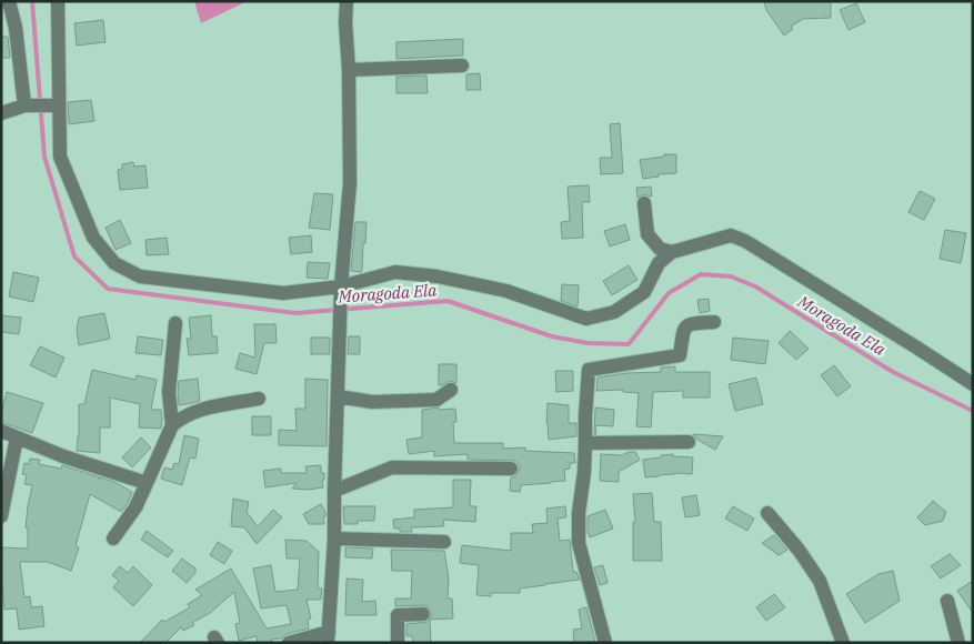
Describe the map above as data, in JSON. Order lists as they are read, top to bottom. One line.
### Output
{"water":["Moragoda Ela"]}
